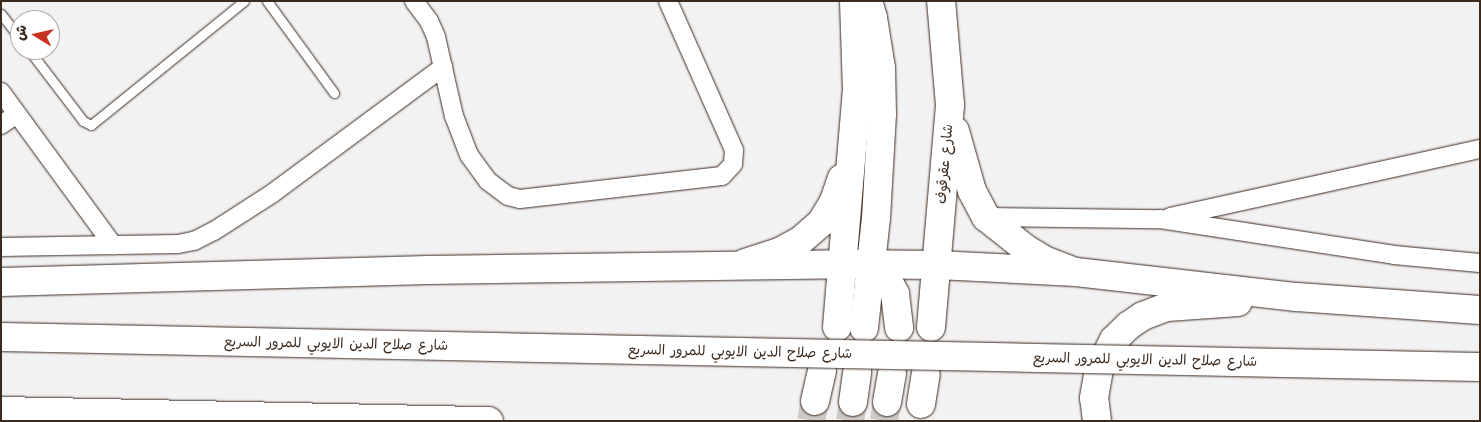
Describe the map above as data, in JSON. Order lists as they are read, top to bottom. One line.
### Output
{"streets":{"main road":["شارع عقرقوف","شارع صلاح الدين الايوبي للمرور السريع"]},"north":"left"}
